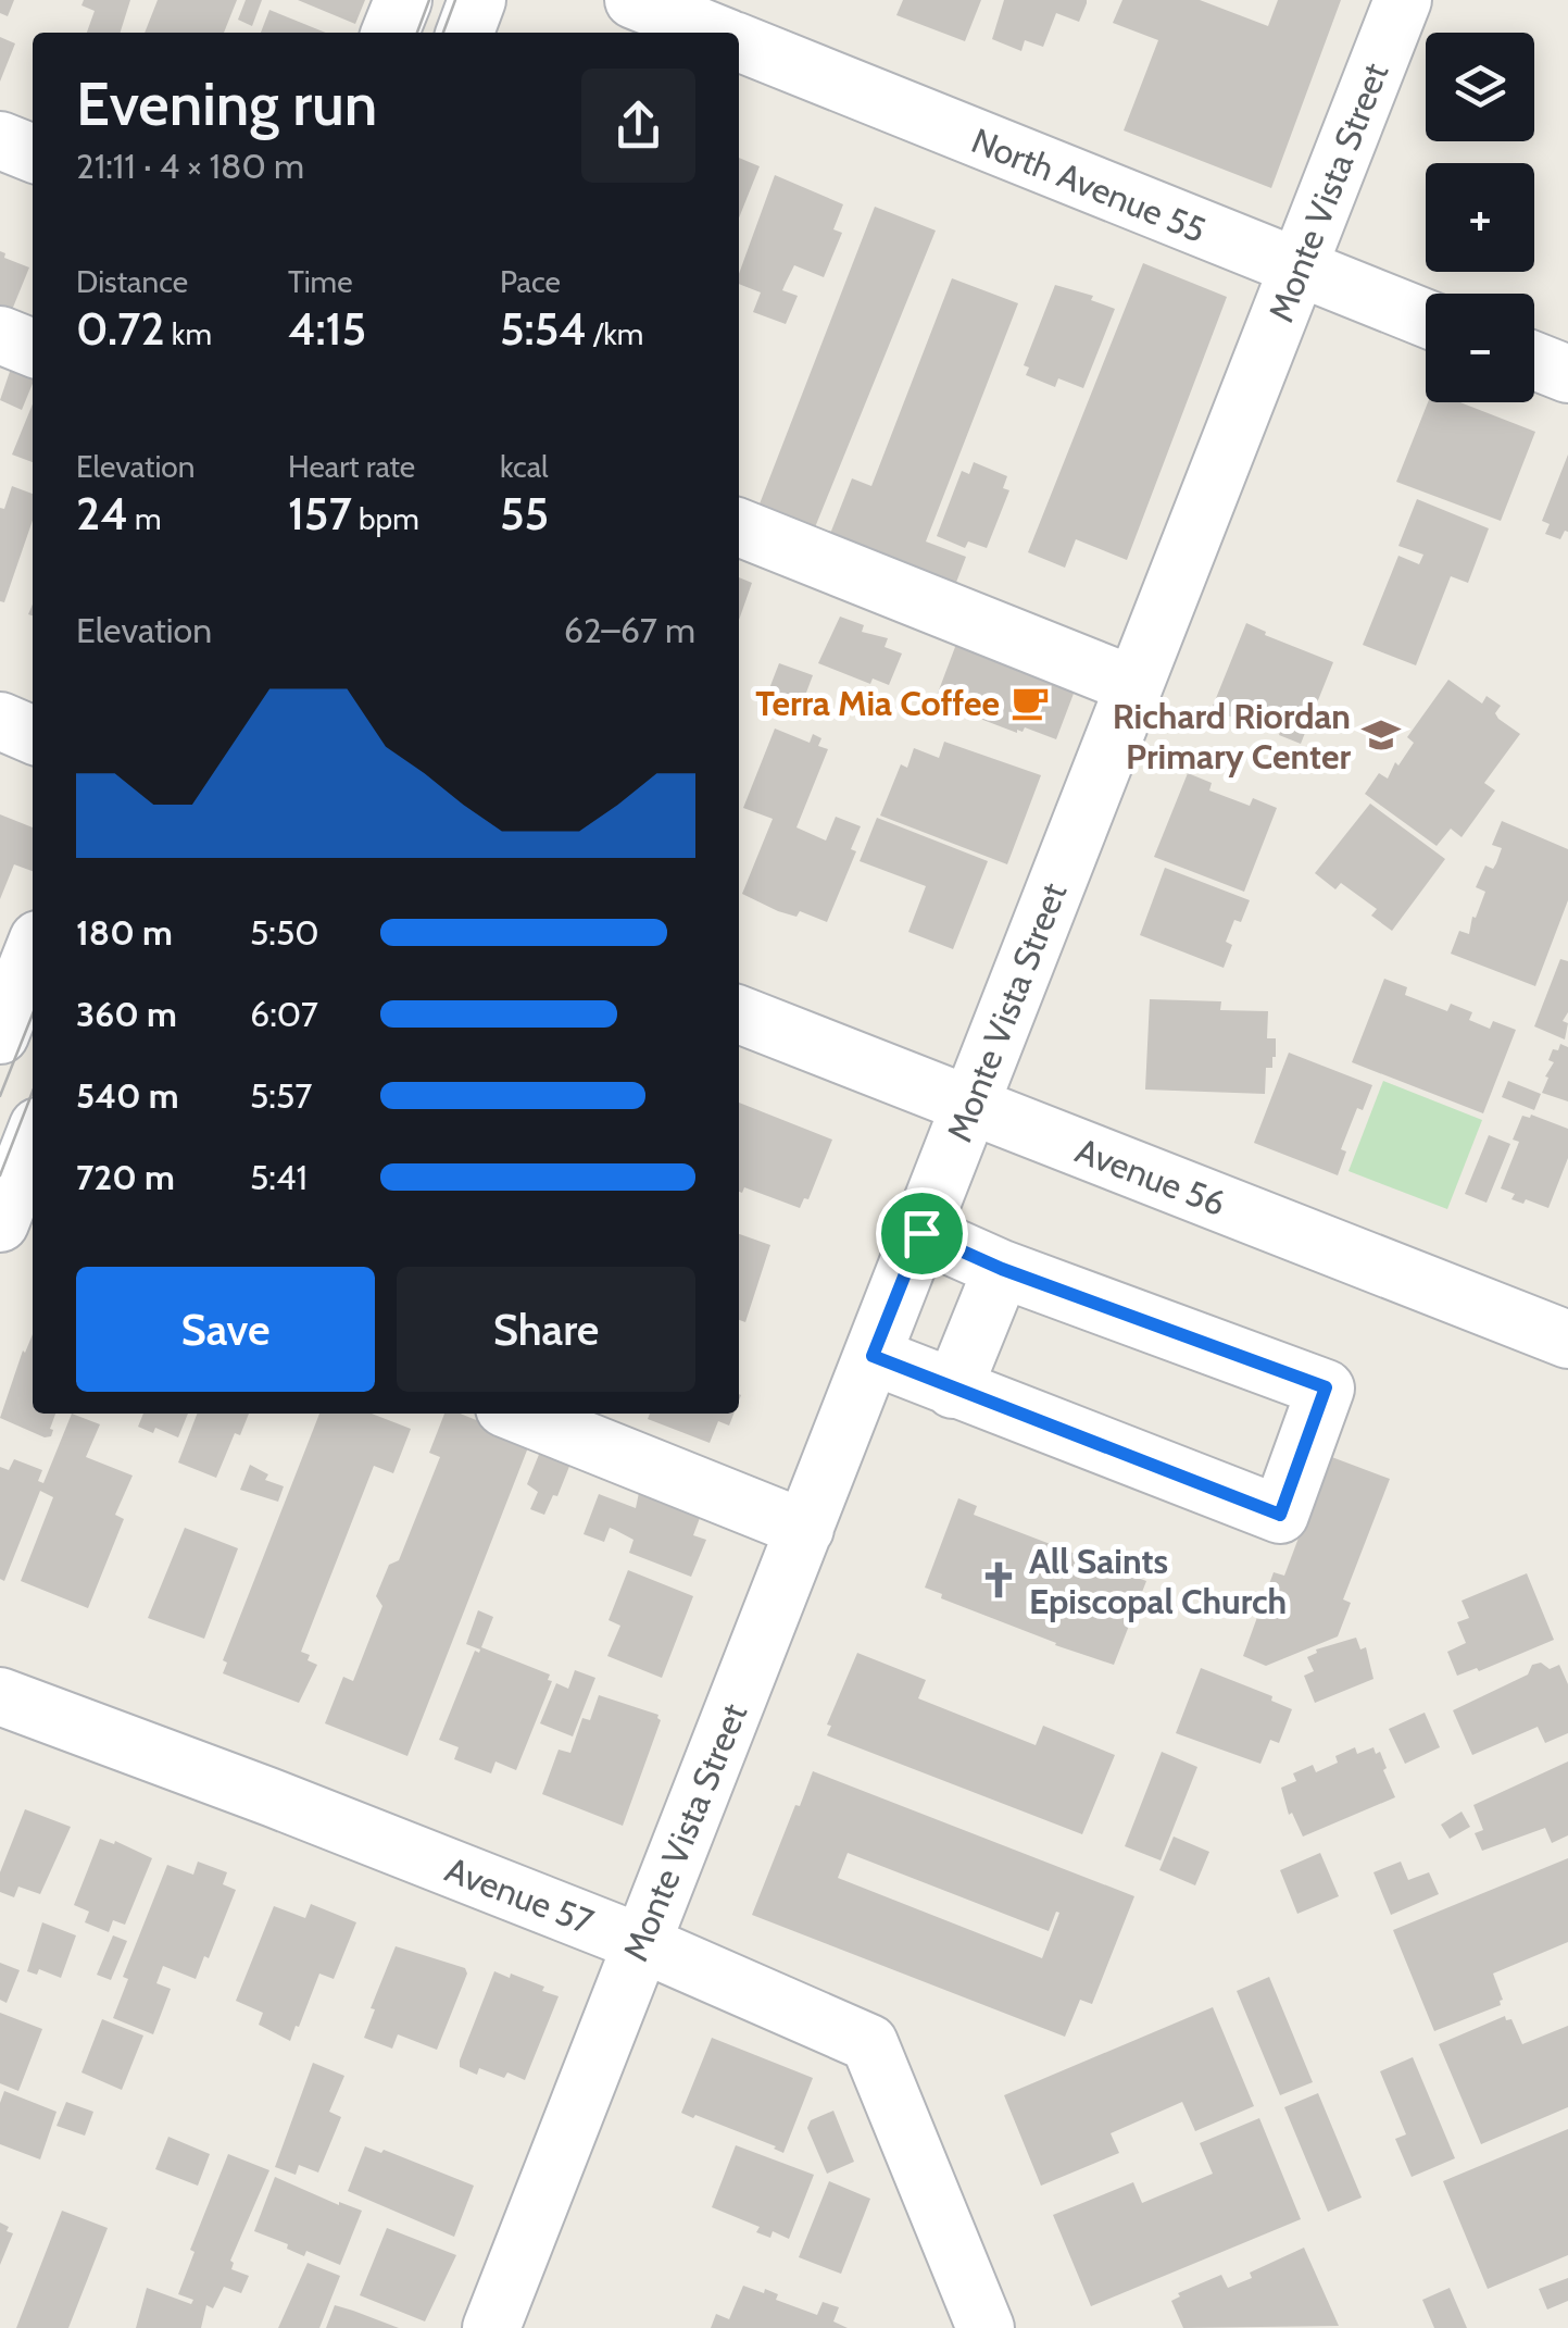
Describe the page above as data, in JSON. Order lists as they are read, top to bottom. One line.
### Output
{"streets":{"street":["North Avenue 55","Monte Vista Street","Avenue 56","Avenue 57"]},"crossings":[["North Avenue 55","Monte Vista Street"],["Monte Vista Street","Avenue 56"],["Monte Vista Street","Avenue 57"]],"places":{"cafe":["Terra Mia Coffee"],"school or university":["Richard Riordan Primary Center"],"church":["All Saints Episcopal Church"]},"page":{"map_buttons":["+","−"],"heading":["Evening run","21:11 · 4 × 180 m"],"stats":[["Distance","0.72 km"],["Time","4:15"],["Pace","5:54 /km"],["Elevation","24 m"],["Heart rate","157 bpm"],["kcal","55"]],"chart":["Elevation","62–67 m"],"list":[{"name":"180 m","note":"5:50"},{"name":"360 m","note":"6:07"},{"name":"540 m","note":"5:57"},{"name":"720 m","note":"5:41"}],"buttons":["Save","Share"]}}
